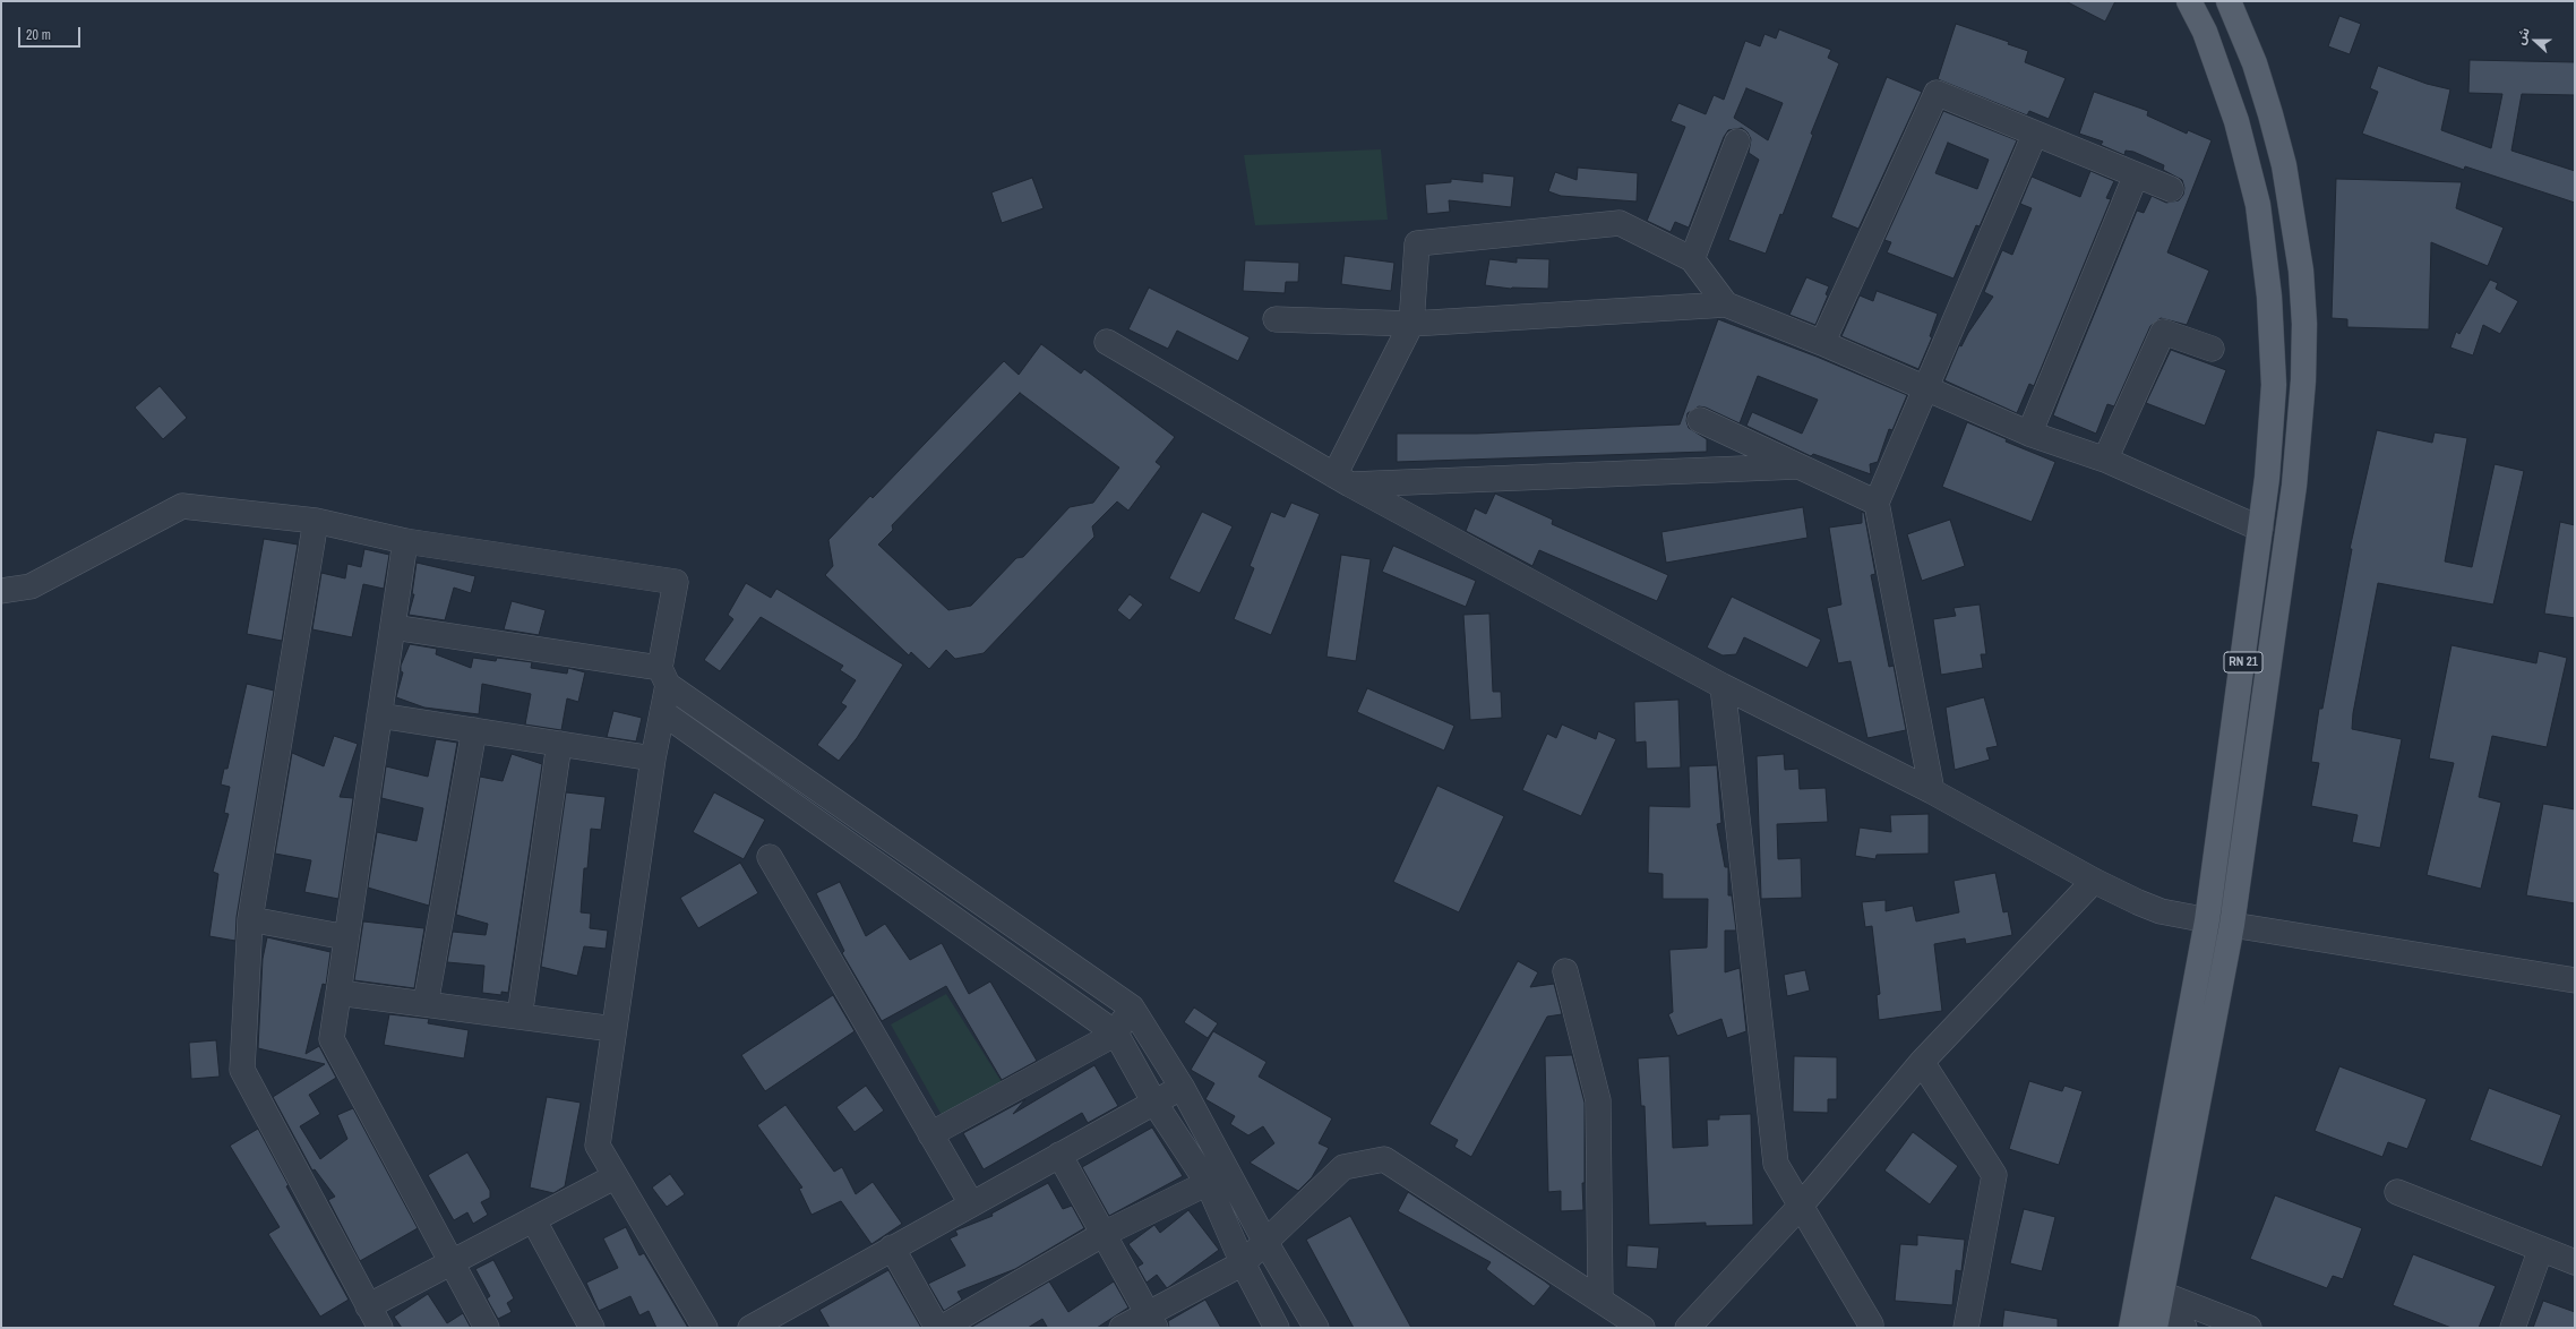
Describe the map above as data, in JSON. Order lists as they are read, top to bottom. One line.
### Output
{"streets":{"main road":["RN 21"]},"scale_bar":"20 m","north":"left"}
